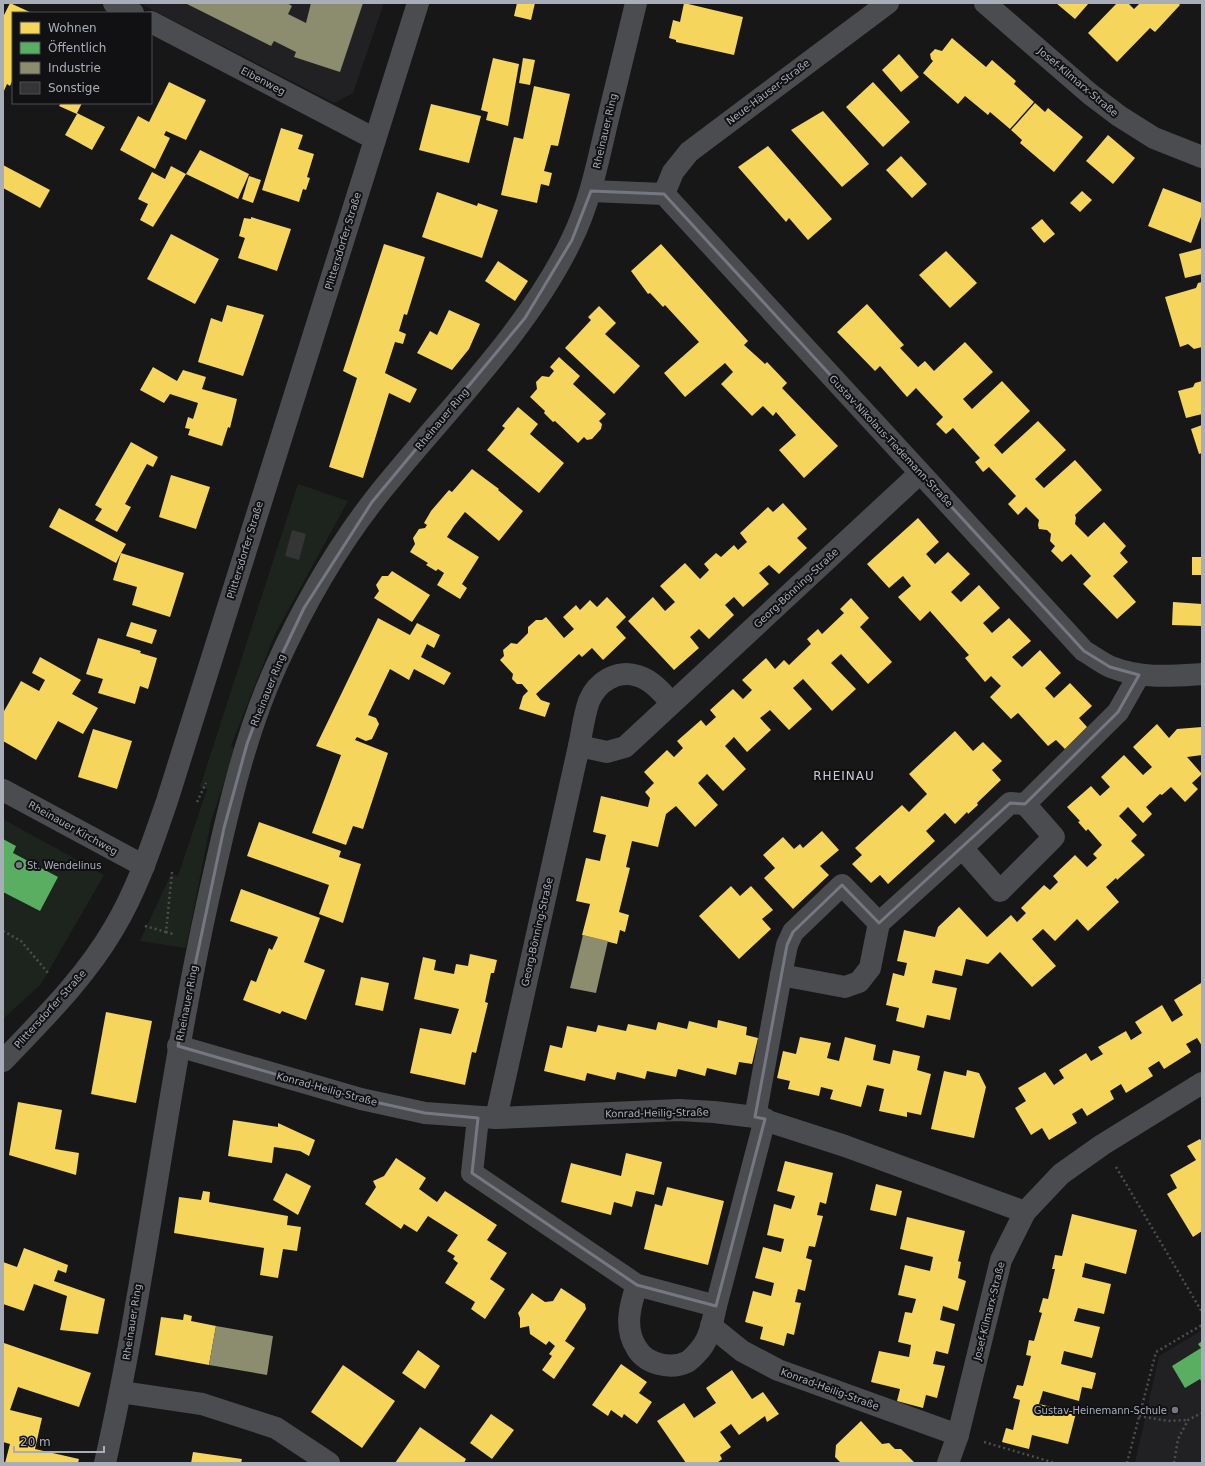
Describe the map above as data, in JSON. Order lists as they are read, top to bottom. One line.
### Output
{"streets":{"street":["Eibenweg","Josef-Kilmarx-Straße","Neue-Häuser-Straße","Rheinauer Ring","Plittersdorfer Straße","Gustav-Nikolaus-Tiedemann-Straße","Georg-Bönning-Straße","Rheinauer Kirchweg","Konrad-Heilig-Straße"]},"crossings":[["Eibenweg","Plittersdorfer Straße"],["Josef-Kilmarx-Straße","Konrad-Heilig-Straße"],["Neue-Häuser-Straße","Gustav-Nikolaus-Tiedemann-Straße"],["Rheinauer Ring","Konrad-Heilig-Straße"],["Plittersdorfer Straße","Rheinauer Kirchweg"],["Gustav-Nikolaus-Tiedemann-Straße","Georg-Bönning-Straße"],["Georg-Bönning-Straße","Konrad-Heilig-Straße"]],"districts":["RHEINAU"],"places":["St. Wendelinus","Gustav-Heinemann-Schule"],"legend":["Wohnen","Öffentlich","Industrie","Sonstige"],"scale_bar":"20 m"}
